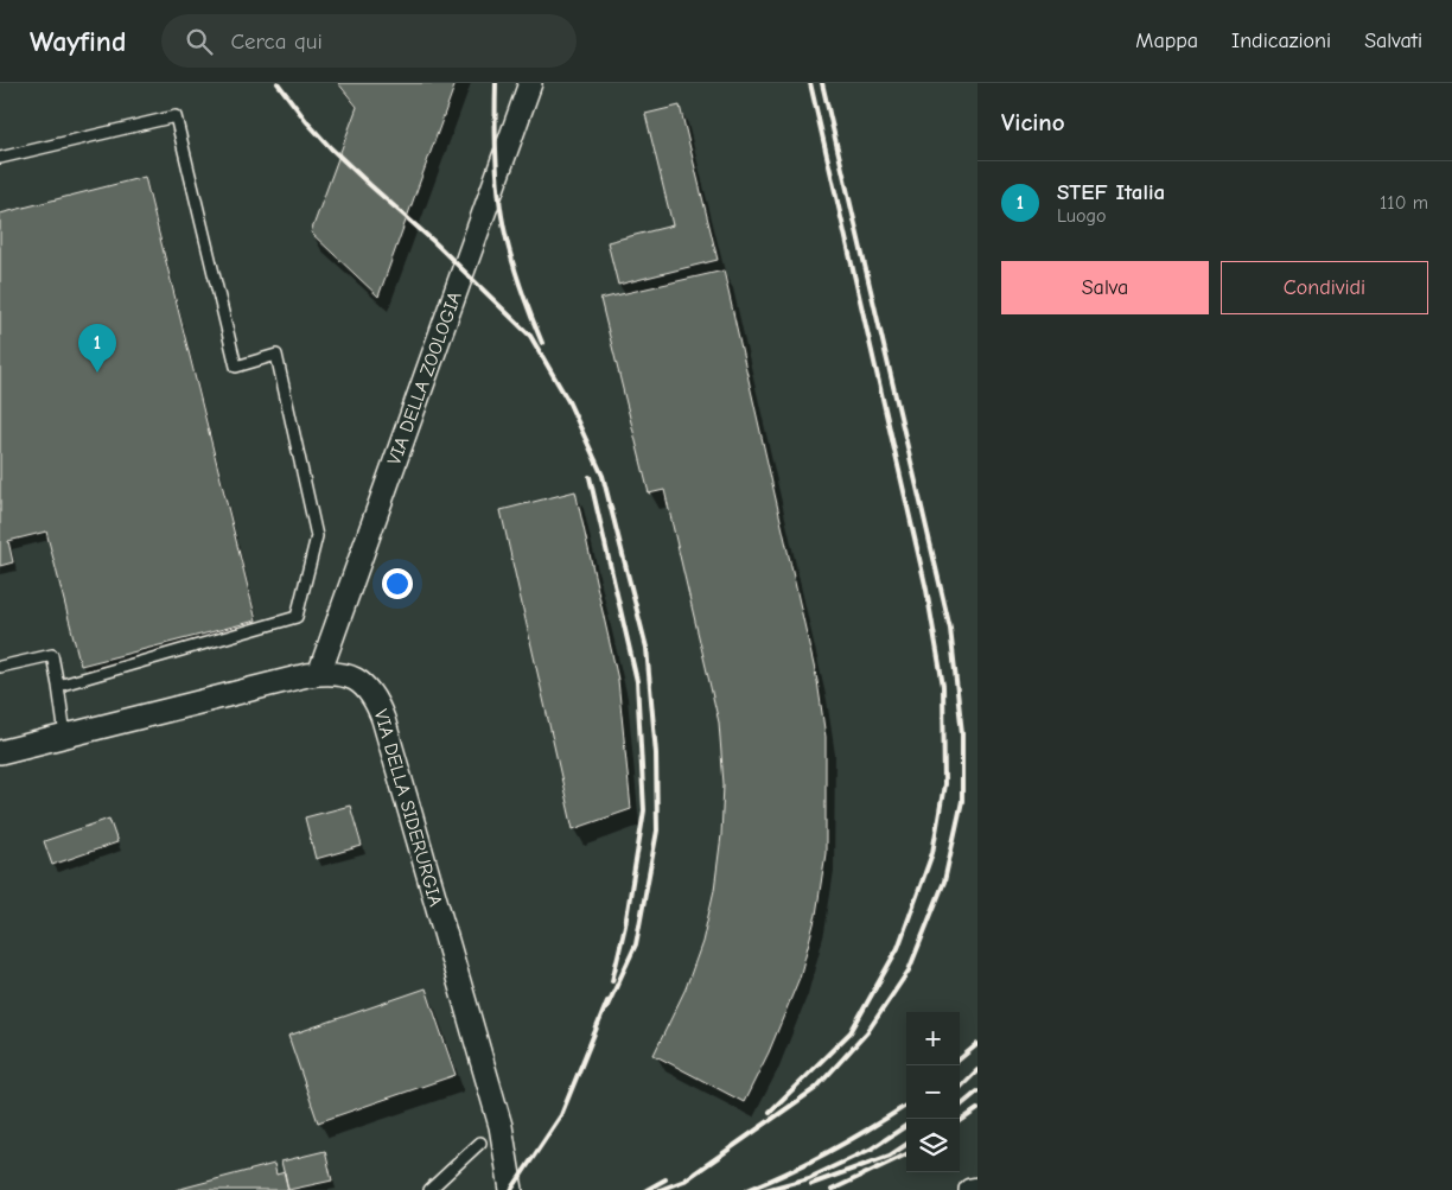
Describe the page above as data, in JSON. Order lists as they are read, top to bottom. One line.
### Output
{"streets":{"street":["VIA DELLA ZOOLOGIA","VIA DELLA SIDERURGIA"]},"crossings":[["VIA DELLA ZOOLOGIA","VIA DELLA SIDERURGIA"]],"page":{"header":"Wayfind","search":"Cerca qui","nav":["Mappa","Indicazioni","Salvati"],"heading":"Vicino","list":[{"mark":"1","name":"STEF Italia","note":"Luogo","value":"110 m"}],"buttons":["Salva","Condividi"],"pins":"1","map_buttons":["+","−"]}}
